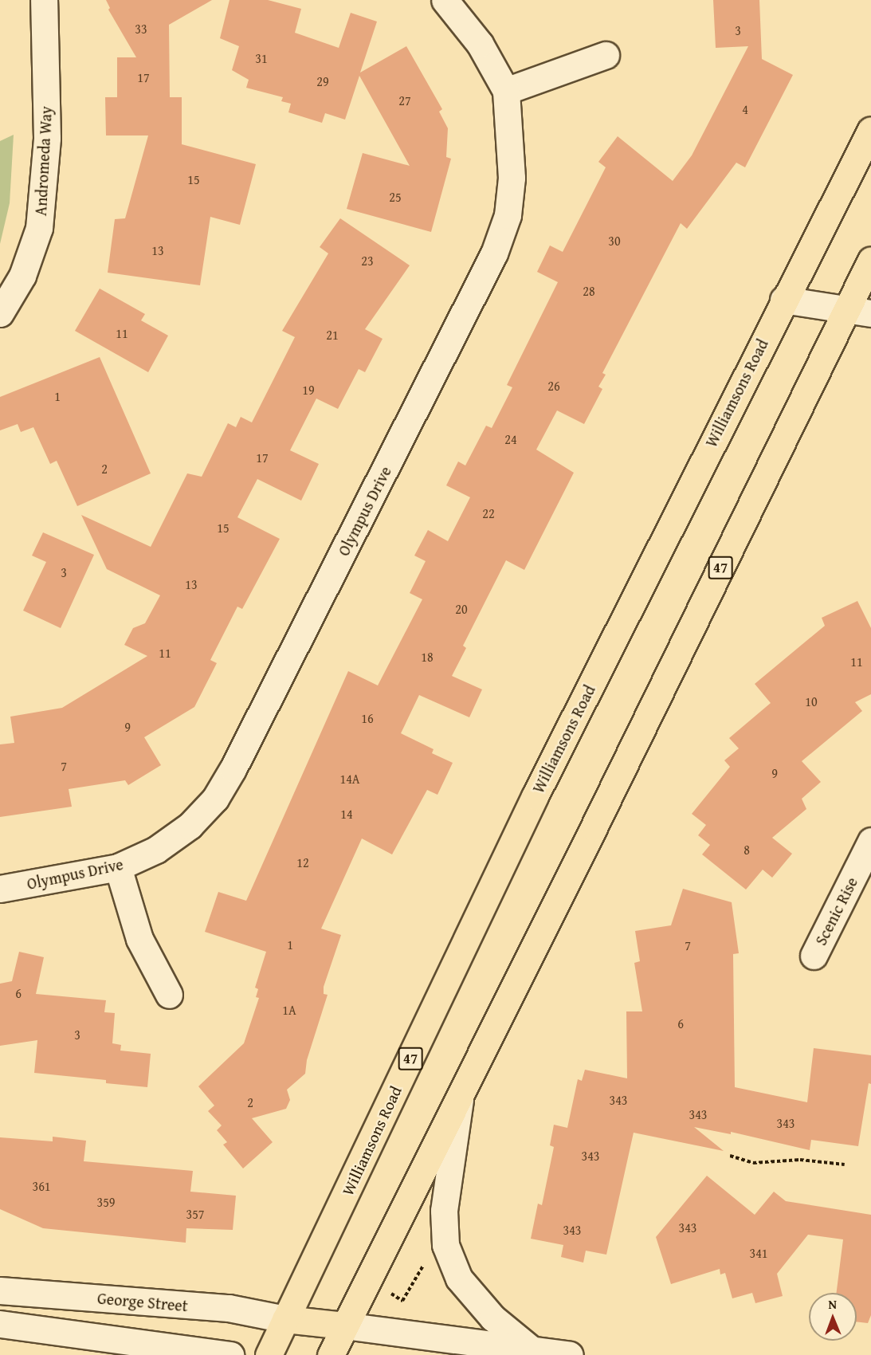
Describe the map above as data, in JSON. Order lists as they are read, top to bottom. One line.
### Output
{"streets":{"main road":["Williamsons Road","47"],"street":["Andromeda Way","Olympus Drive","Scenic Rise","George Street"]},"crossings":[["Williamsons Road","George Street"]],"house_numbers":["33","3","31","17","29","27","4","15","25","30","13","23","28","11","21","26","19","1","24","17","2","22","15","3","13","20","11","18","11","10","16","9","7","9","14A","14","8","12","1","7","6","1A","6","3","343","2","343","343","343","361","359","357","343","343","341"],"north":"top"}
